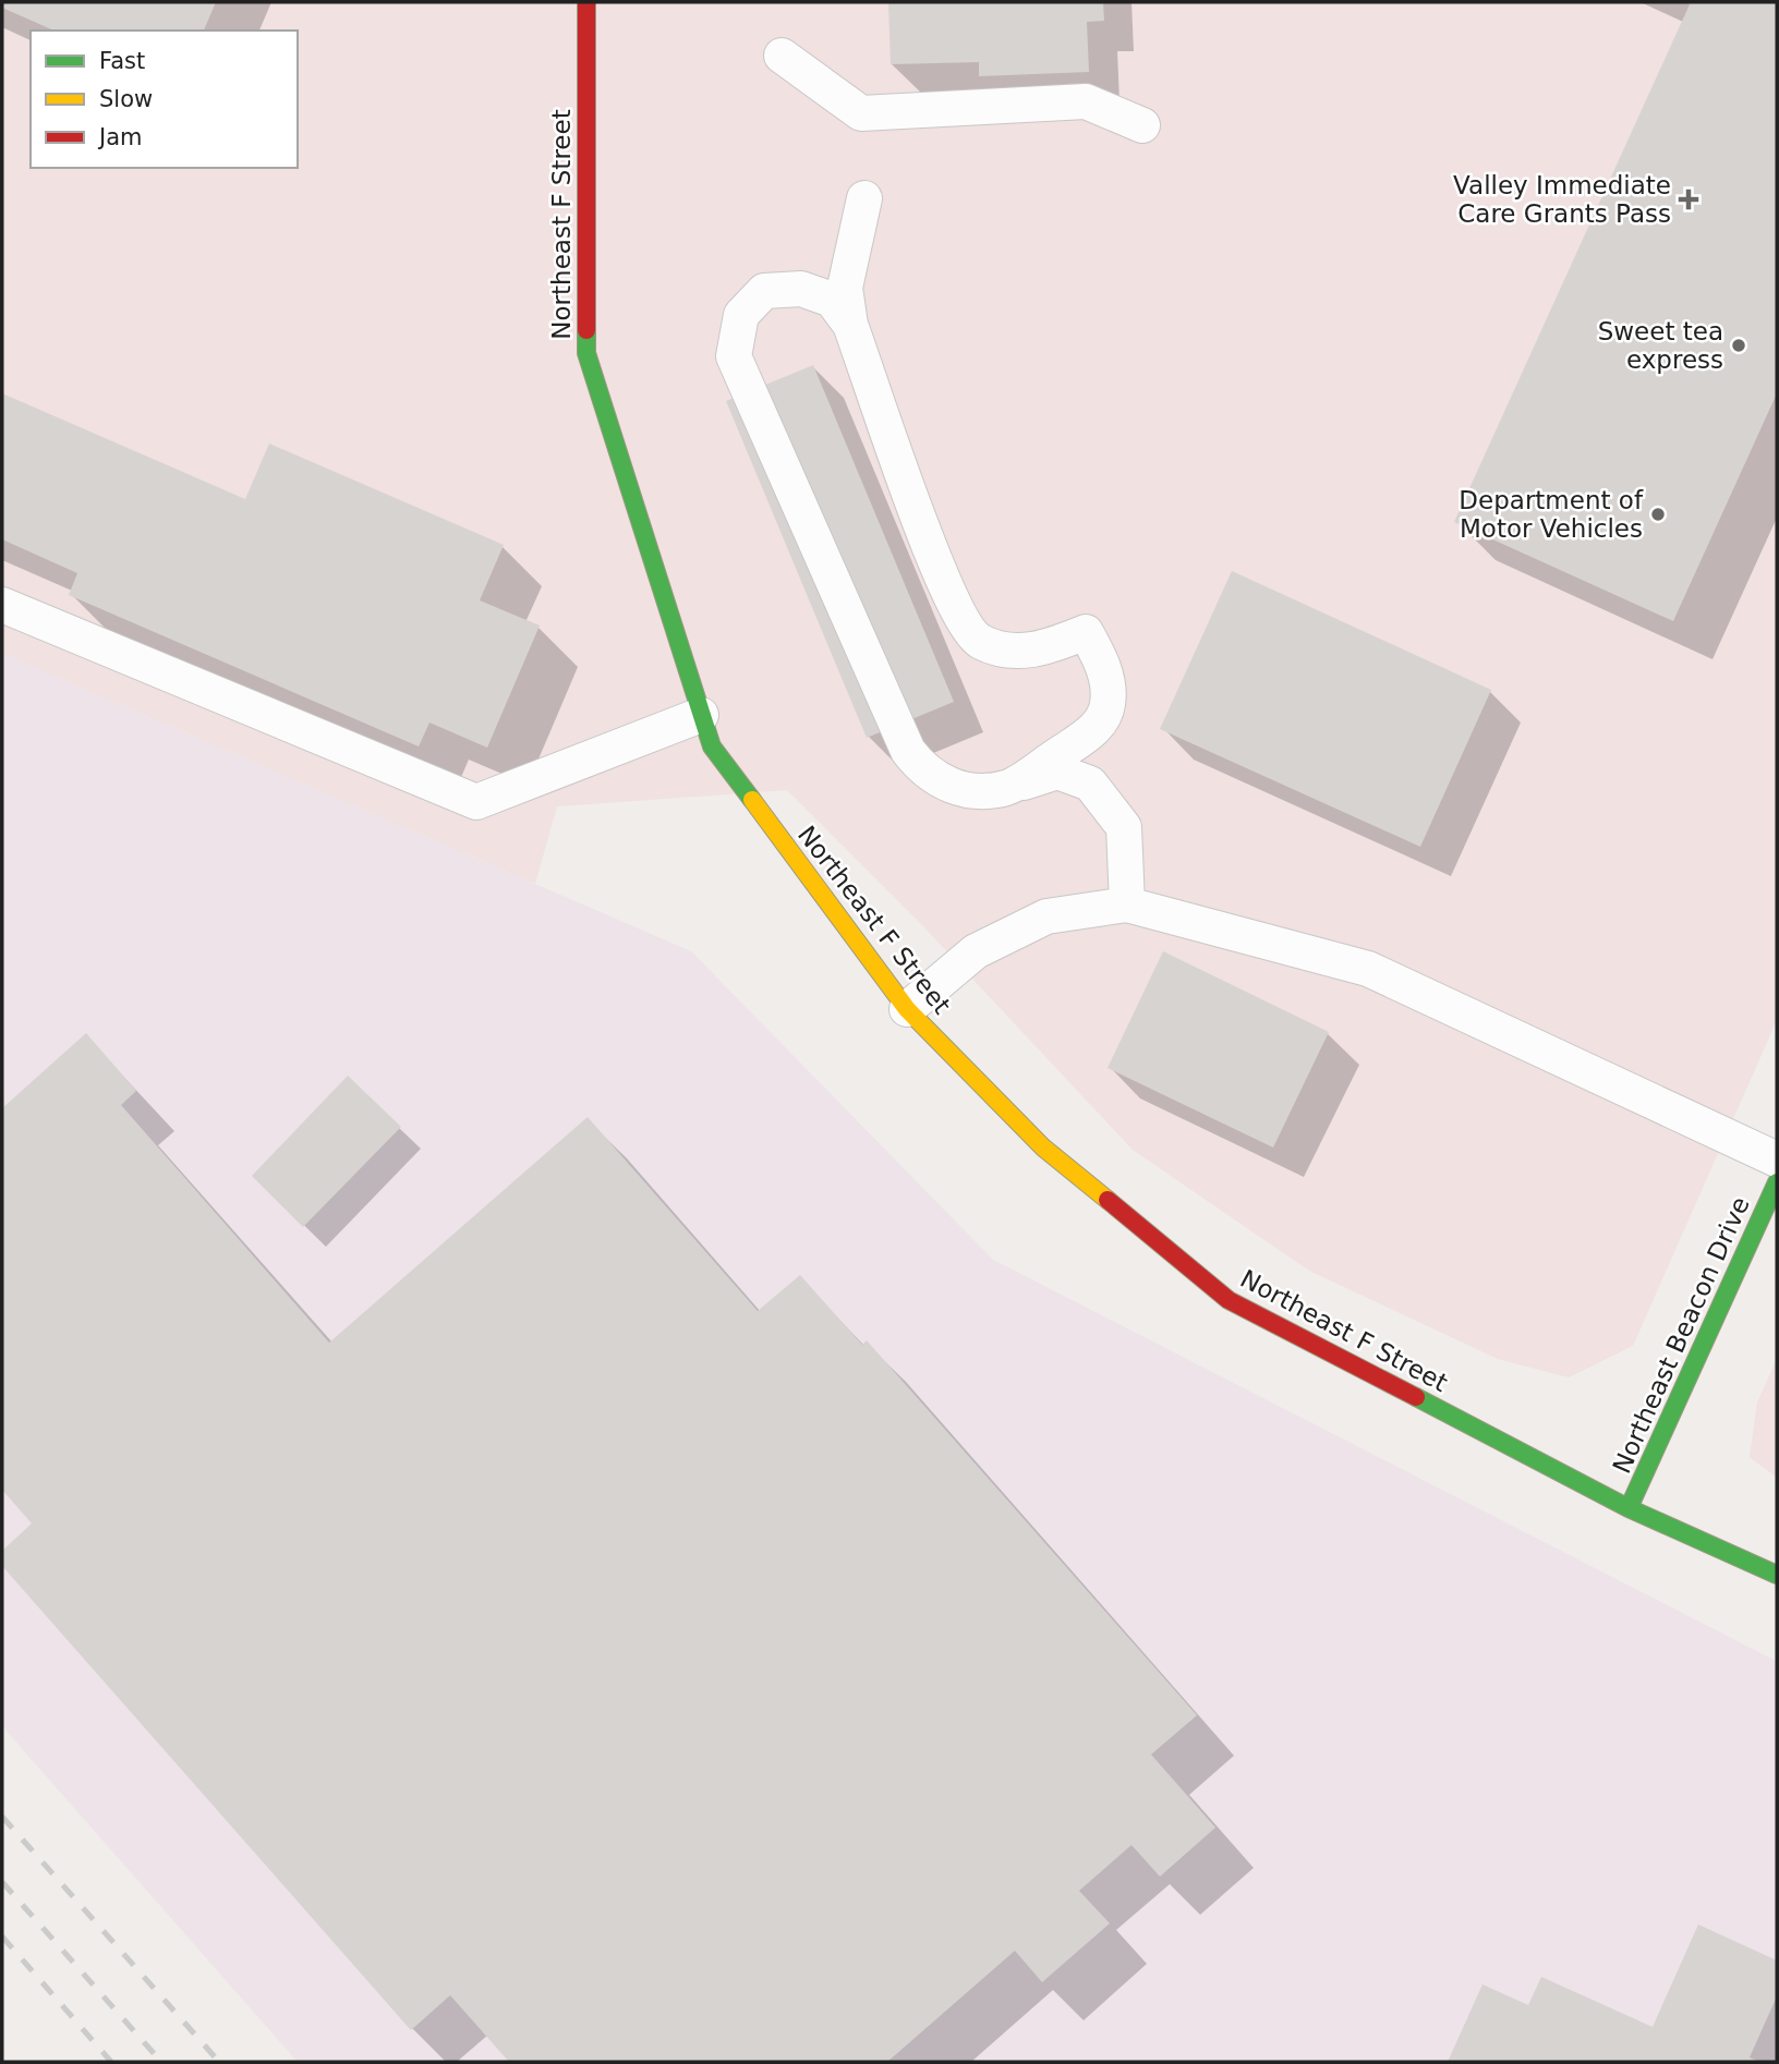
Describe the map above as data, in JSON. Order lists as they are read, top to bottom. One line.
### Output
{"streets":{"main road":["Northeast F Street","Northeast Beacon Drive"]},"crossings":[["Northeast F Street","Northeast Beacon Drive"]],"places":{"health":["Valley Immediate Care Grants Pass"],"other":["Sweet tea express","Department of Motor Vehicles"]},"legend":["Fast","Slow","Jam"]}
